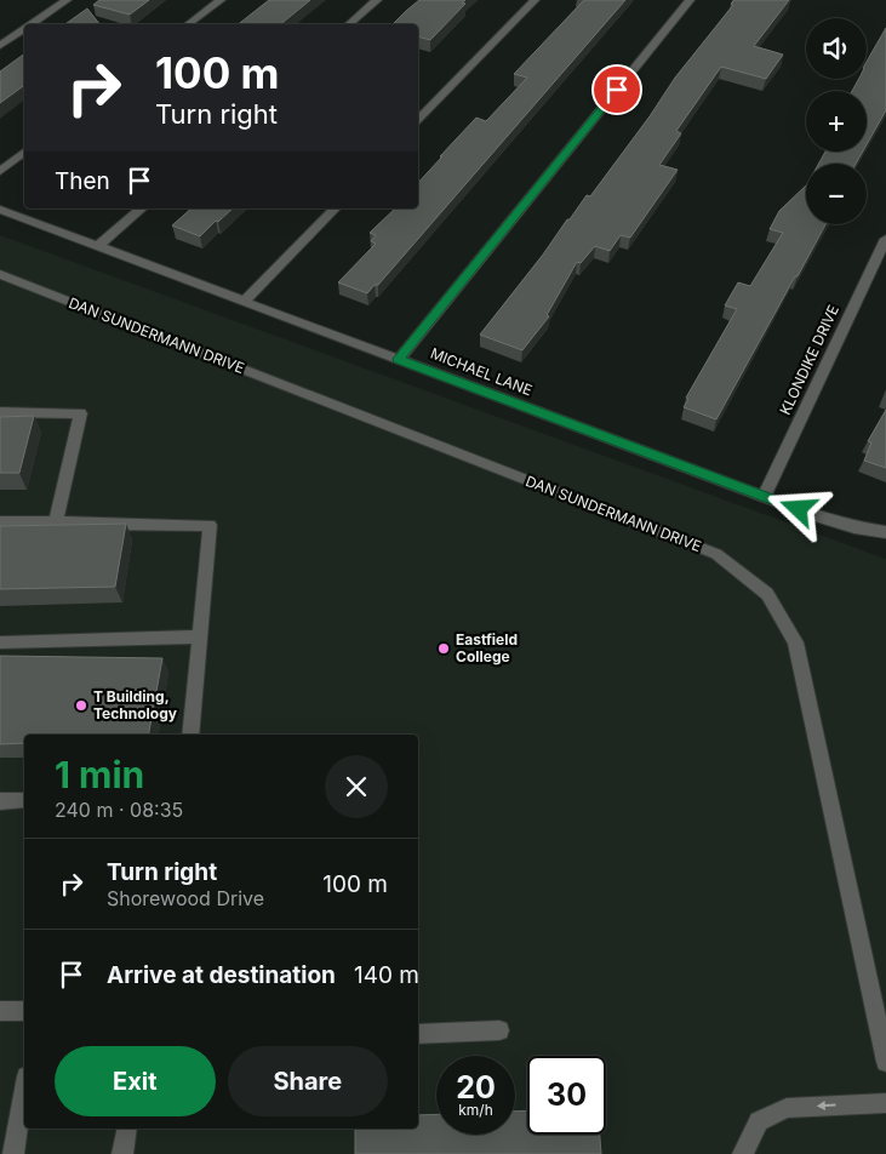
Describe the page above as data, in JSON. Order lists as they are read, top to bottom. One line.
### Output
{"streets":{"street":["DAN SUNDERMANN DRIVE","KLONDIKE DRIVE","MICHAEL LANE"]},"crossings":[["KLONDIKE DRIVE","MICHAEL LANE"]],"places":["Eastfield College","T Building, Technology"],"page":{"map_buttons":["+","−"],"turn":["100 m","Turn right"],"then":"Then","heading":["1 min","240 m · 08:35"],"list":[{"name":"Turn right","note":"Shorewood Drive","value":"100 m"},{"name":"Arrive at destination","value":"140 m"}],"buttons":["Exit","Share"],"speed":"20 km/h","limit":"30"}}
